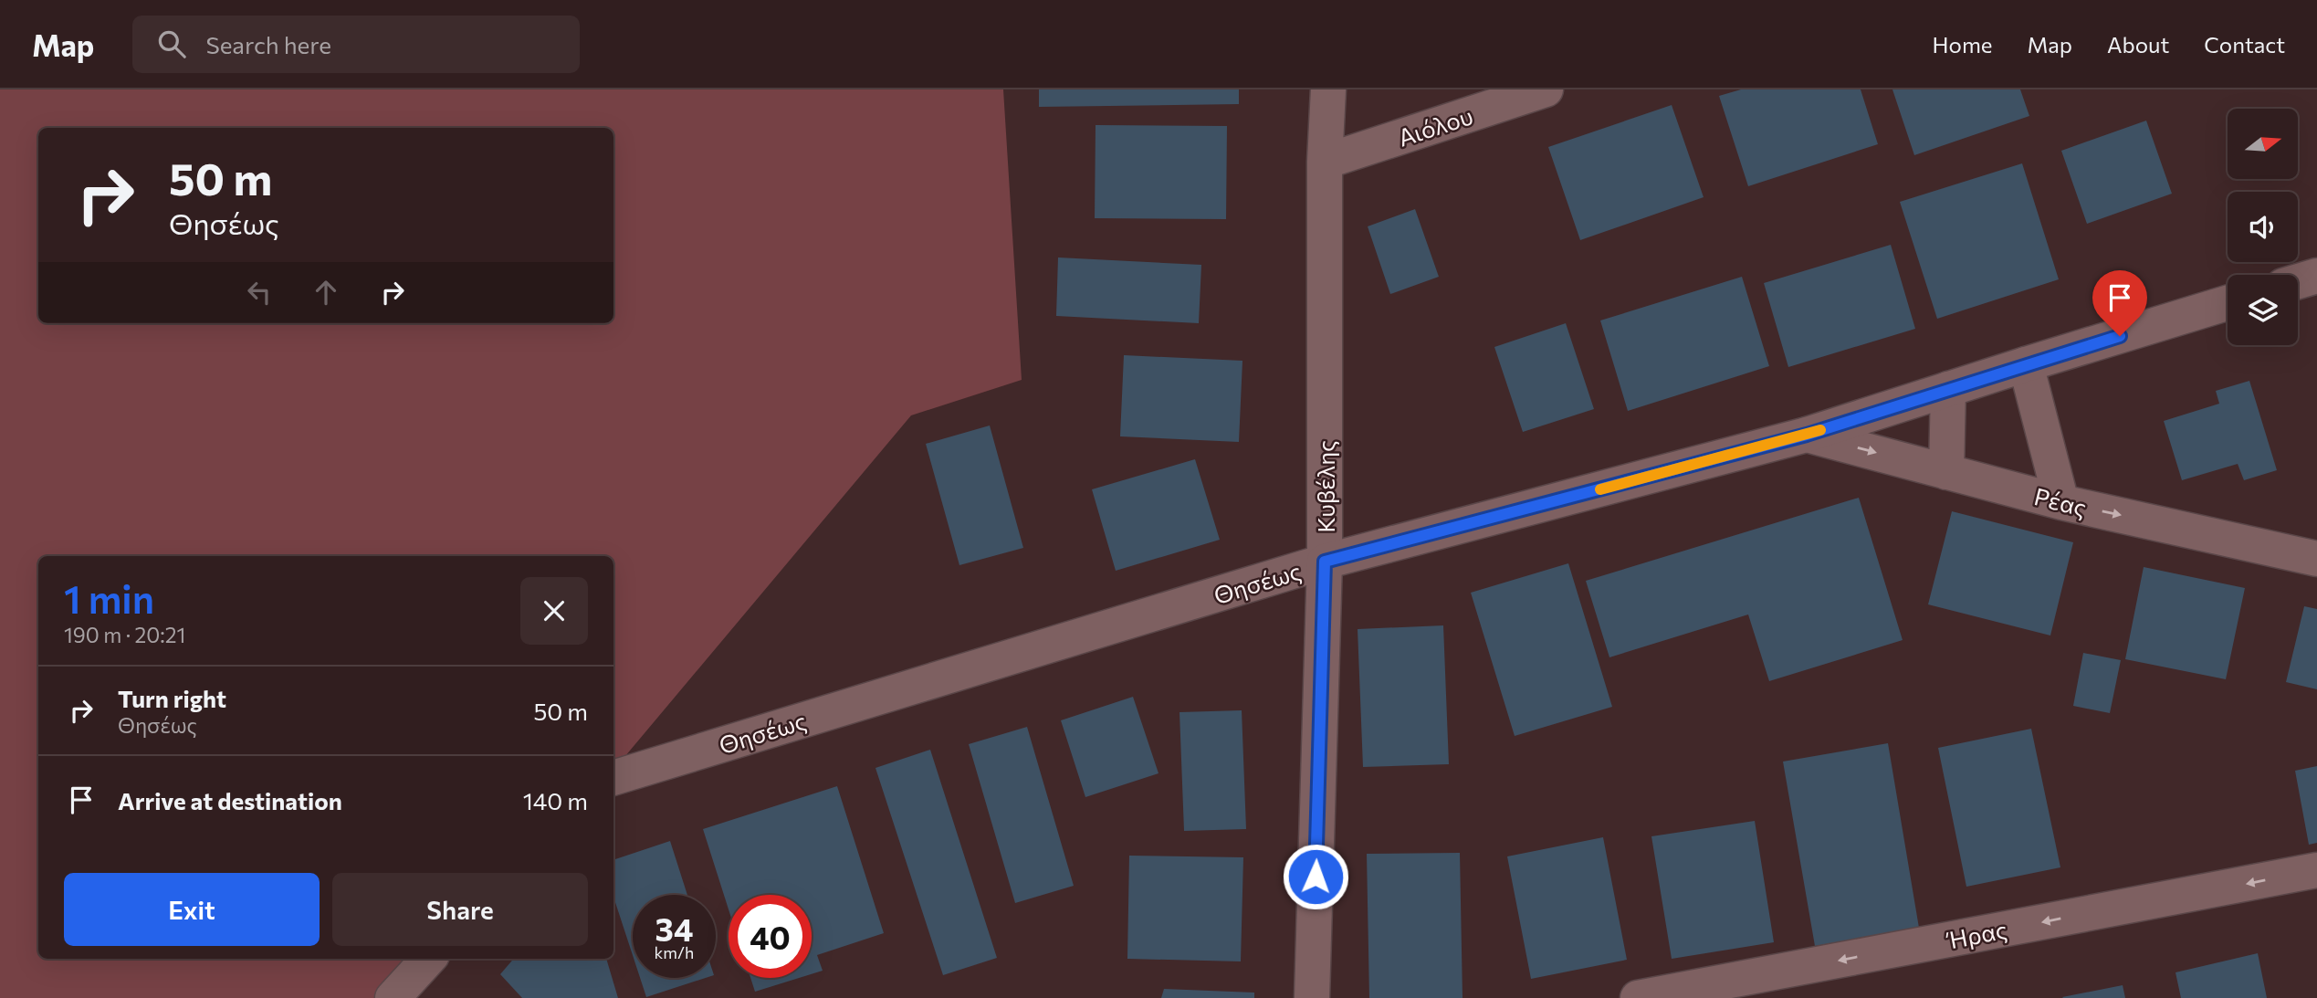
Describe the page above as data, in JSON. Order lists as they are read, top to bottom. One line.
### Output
{"streets":{"street":["Αιόλου","Κυβέλης","Ρέας","Θησέως","Ήρας"]},"crossings":[["Αιόλου","Κυβέλης"],["Κυβέλης","Θησέως"],["Ρέας","Θησέως"]],"one_way":["Ρέας","Ήρας"],"north":"right","page":{"header":"Map","search":"Search here","nav":["Home","Map","About","Contact"],"turn":["50 m","Θησέως"],"heading":["1 min","190 m · 20:21"],"list":[{"name":"Turn right","note":"Θησέως","value":"50 m"},{"name":"Arrive at destination","value":"140 m"}],"buttons":["Exit","Share"],"speed":"34 km/h","limit":"40"}}
